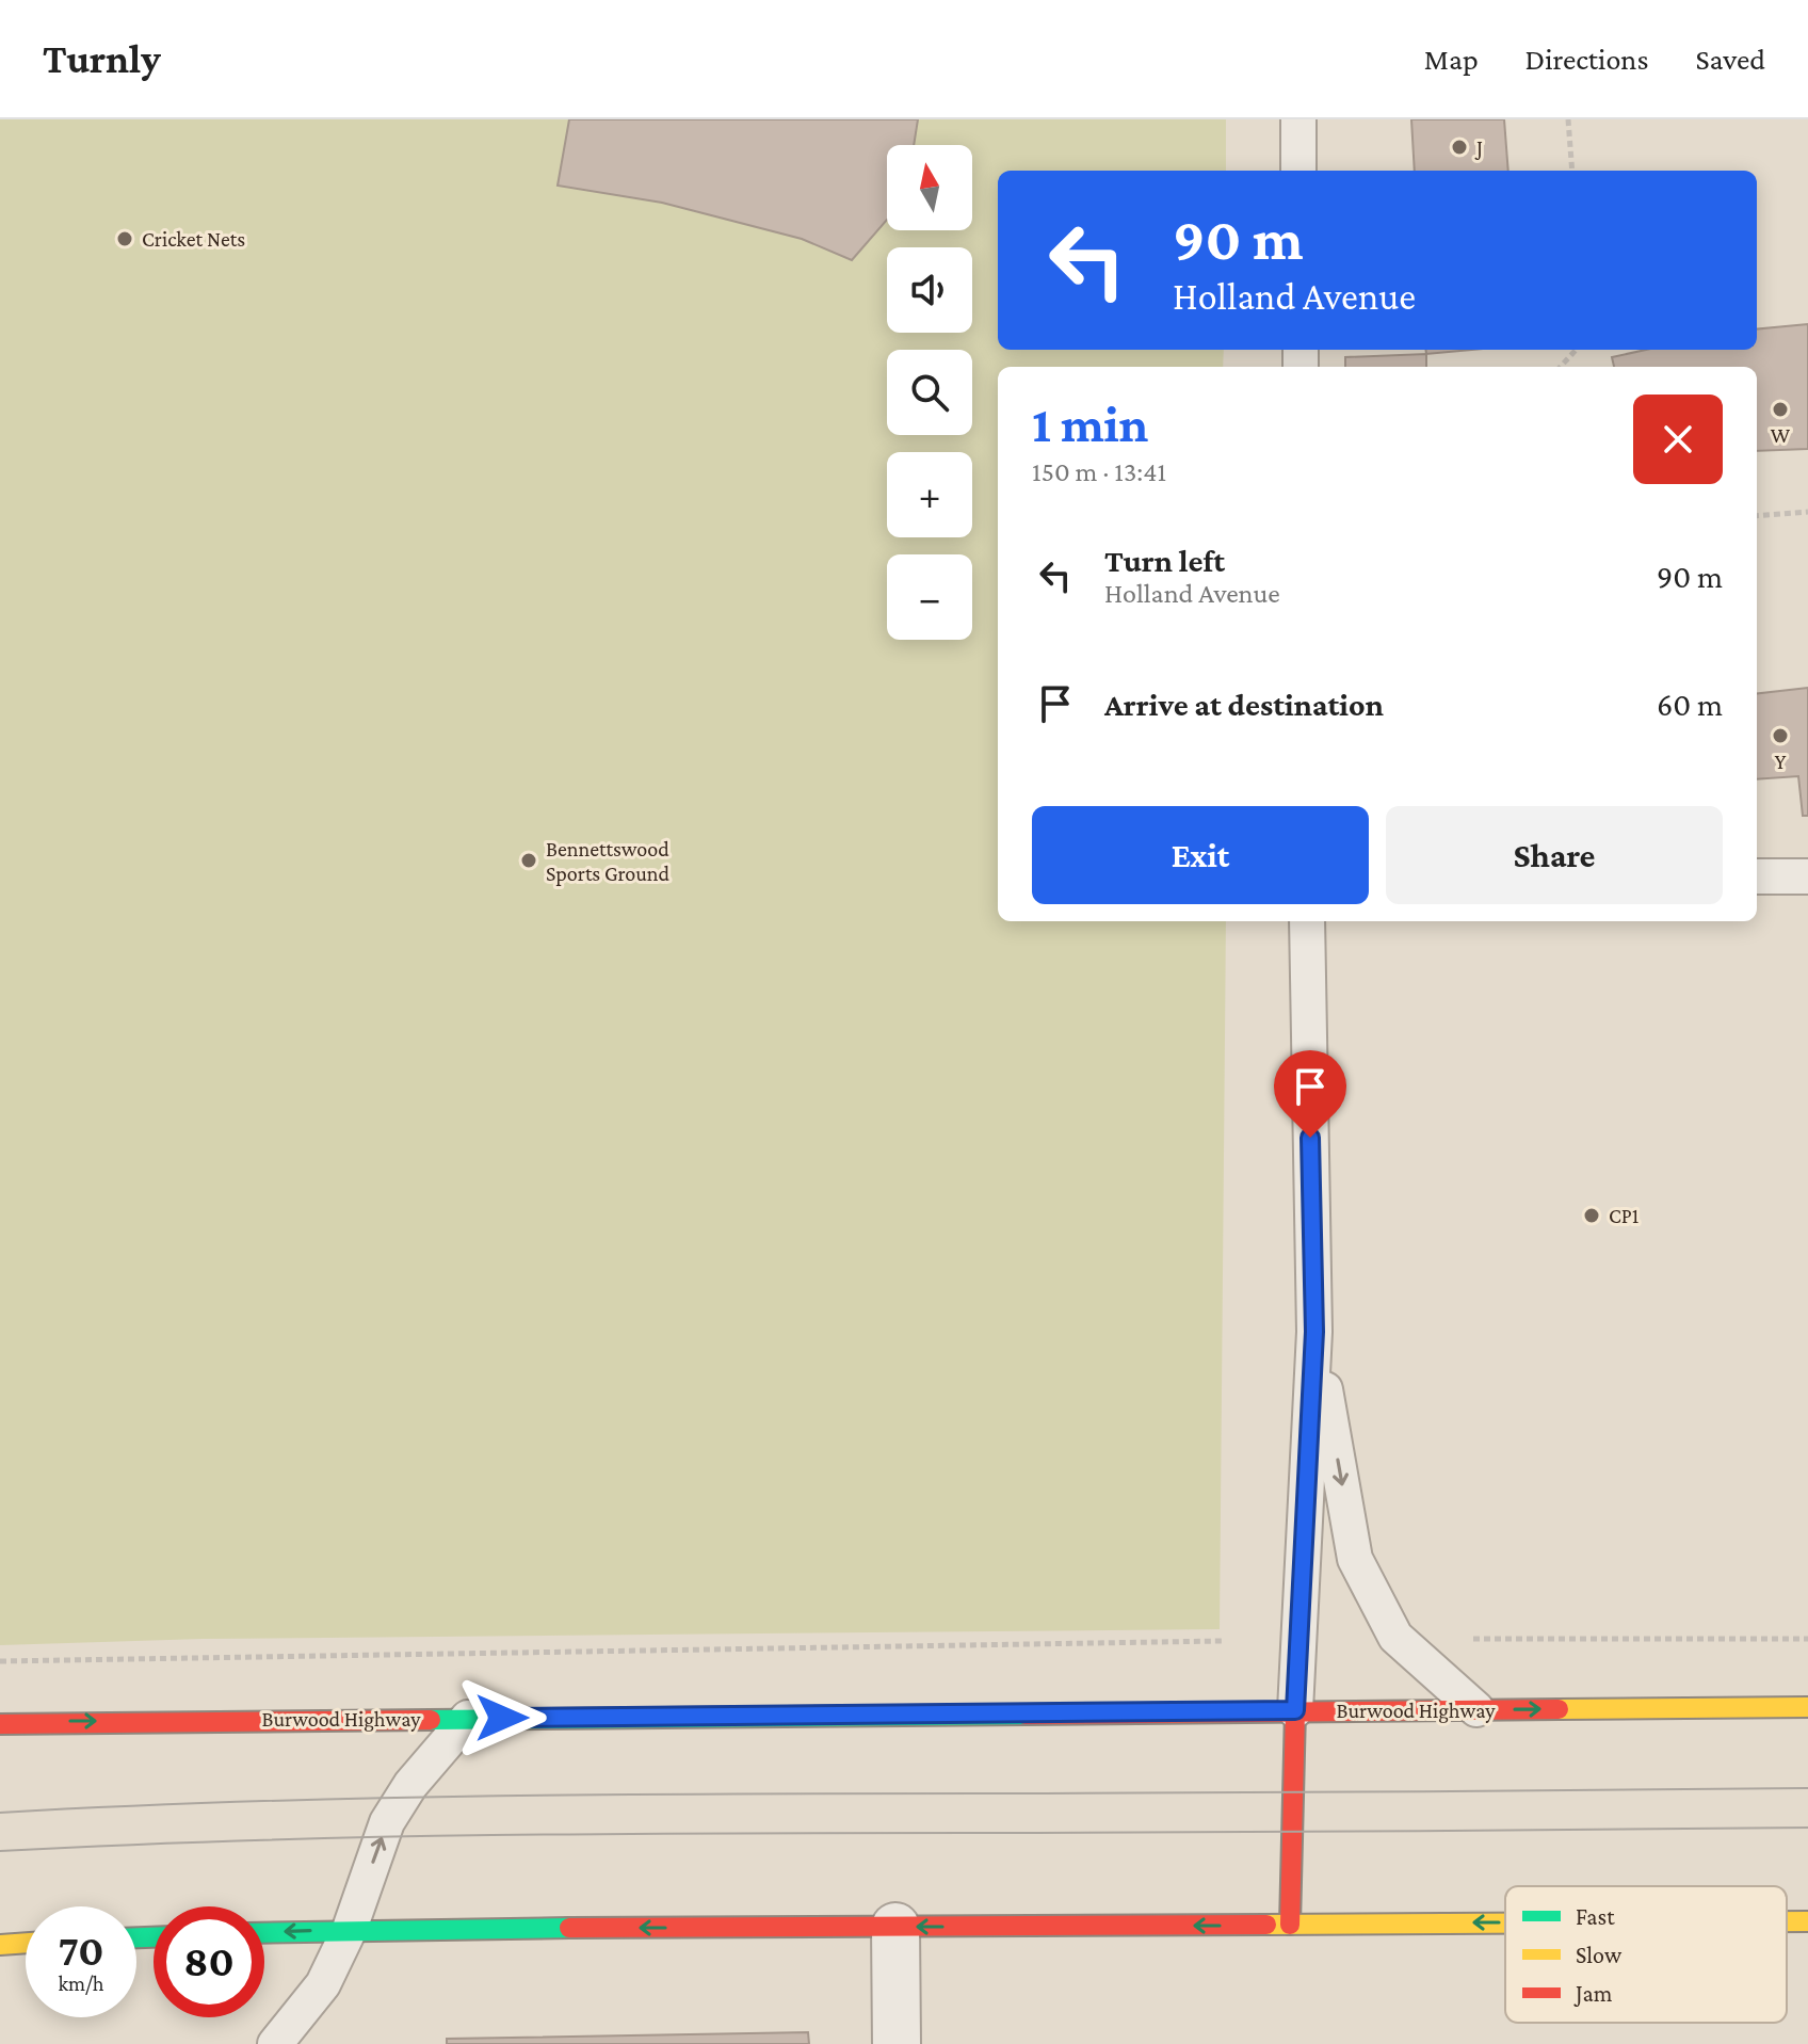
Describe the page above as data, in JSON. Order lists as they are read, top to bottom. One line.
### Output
{"streets":{"highway":["Burwood Highway"]},"one_way":["Burwood Highway"],"places":["J","Cricket Nets","W","Y","Bennettswood Sports Ground","CP1"],"legend":["Fast","Slow","Jam"],"north":"top","page":{"header":"Turnly","nav":["Map","Directions","Saved"],"map_buttons":["+","−"],"turn":["90 m","Holland Avenue"],"heading":["1 min","150 m · 13:41"],"list":[{"name":"Turn left","note":"Holland Avenue","value":"90 m"},{"name":"Arrive at destination","value":"60 m"}],"buttons":["Exit","Share"],"speed":"70 km/h","limit":"80"}}
